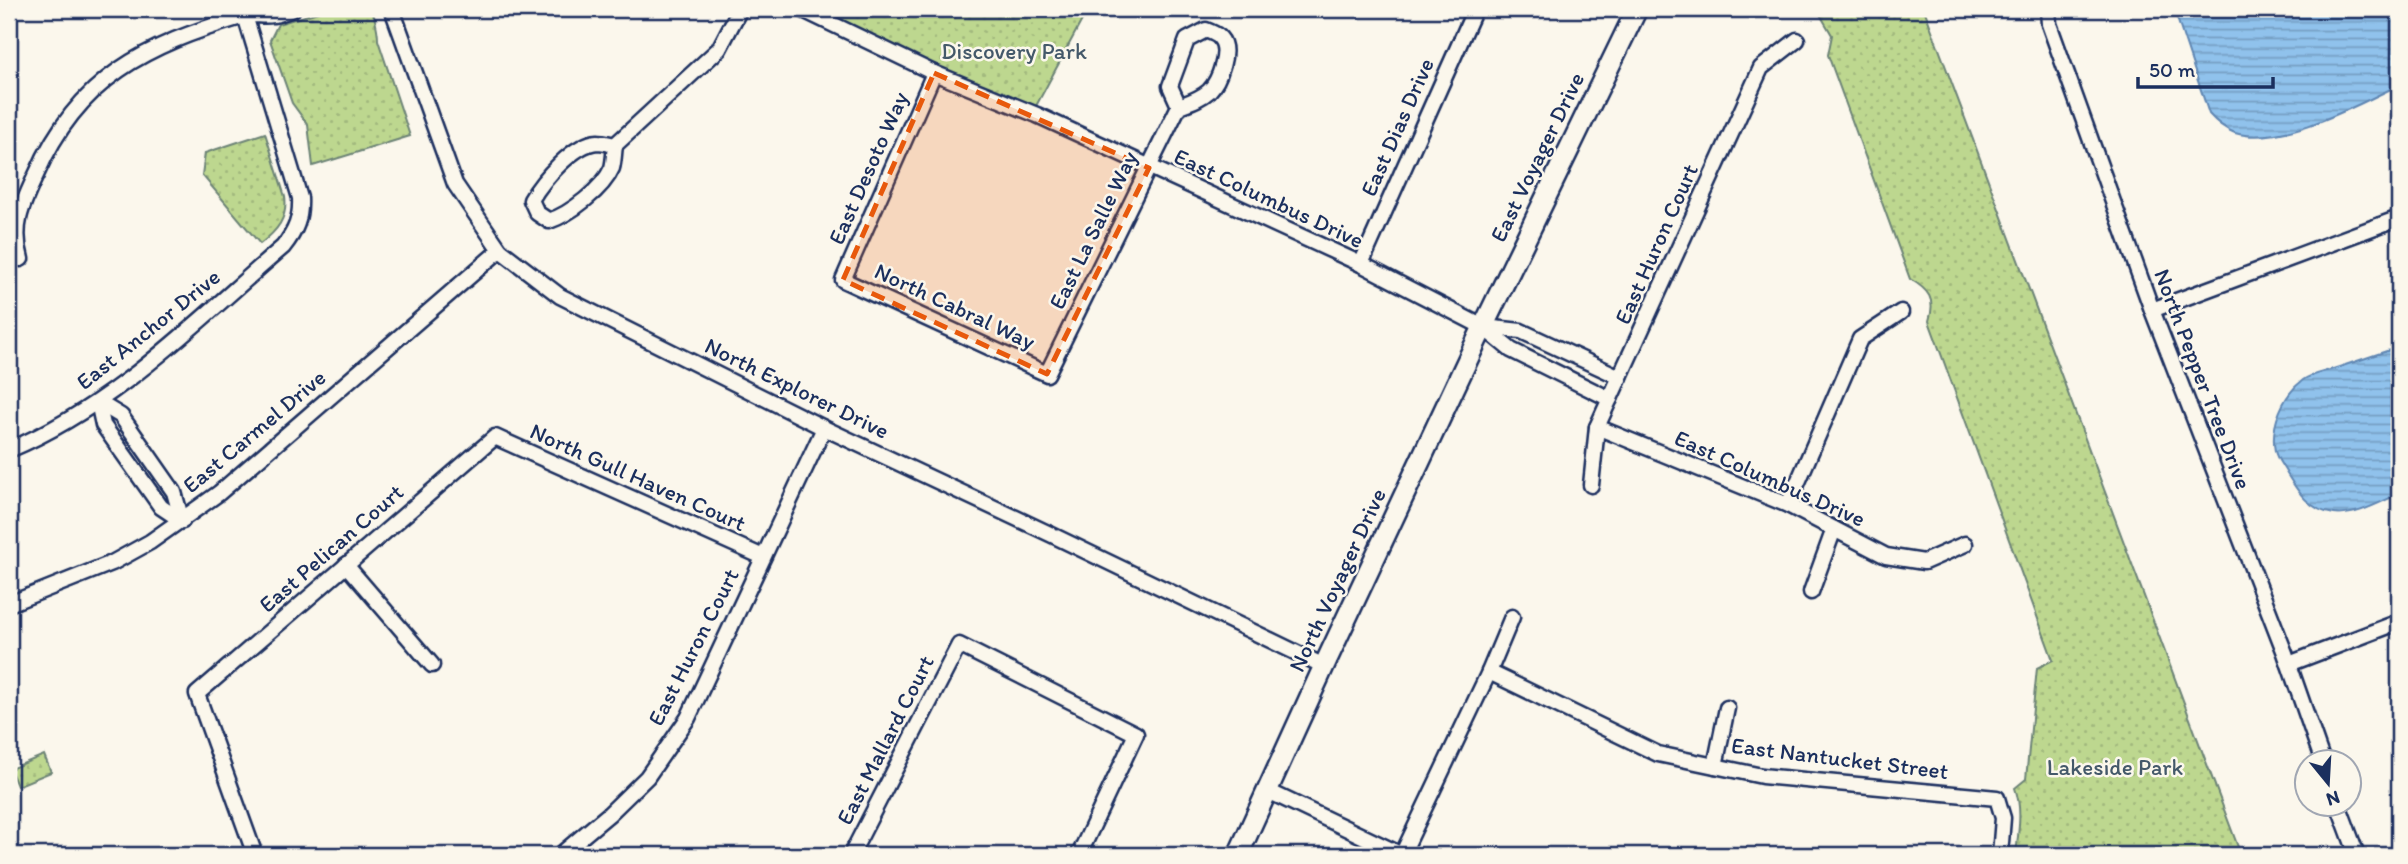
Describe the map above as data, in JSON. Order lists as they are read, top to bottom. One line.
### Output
{"streets":{"street":["East Dias Drive","East Voyager Drive","East Desoto Way","East Columbus Drive","East La Salle Way","East Huron Court","North Cabral Way","East Anchor Drive","North Pepper Tree Drive","North Explorer Drive","East Carmel Drive","North Gull Haven Court","East Pelican Court","North Voyager Drive","East Mallard Court","East Nantucket Street"]},"crossings":[["East Dias Drive","East Columbus Drive"],["East Voyager Drive","East Columbus Drive"],["East Voyager Drive","North Voyager Drive"],["East Desoto Way","East Columbus Drive"],["East Desoto Way","North Cabral Way"],["East Columbus Drive","East La Salle Way"],["East Columbus Drive","East Huron Court"],["East Columbus Drive","North Voyager Drive"],["East La Salle Way","North Cabral Way"],["East Huron Court","North Explorer Drive"],["East Huron Court","North Gull Haven Court"],["North Explorer Drive","East Carmel Drive"],["North Explorer Drive","North Voyager Drive"],["North Gull Haven Court","East Pelican Court"]],"parks":["Discovery Park","Lakeside Park"],"scale_bar":"50 m","north":"bottom"}
